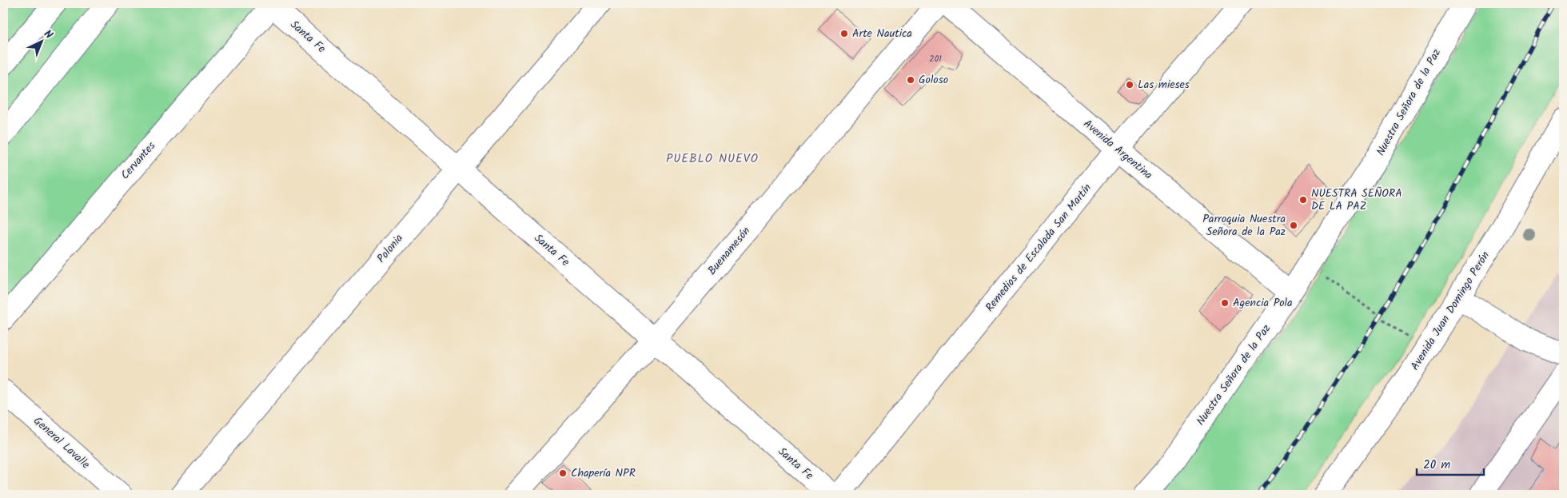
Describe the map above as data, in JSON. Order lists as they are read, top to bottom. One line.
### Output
{"streets":{"main road":["Santa Fe","Nuestra Señora de la Paz","Avenida Argentina","Cervantes","Remedios de Escalada San Martín","Polonia","Buenamesón","Avenida Juan Domingo Perón","General Lavalle"]},"crossings":[["Santa Fe","Cervantes"],["Santa Fe","Polonia"],["Santa Fe","Buenamesón"],["Nuestra Señora de la Paz","Avenida Argentina"],["Avenida Argentina","Remedios de Escalada San Martín"]],"districts":["PUEBLO NUEVO"],"places":["Arte Nautica","Goloso","Las mieses","NUESTRA SEÑORA DE LA PAZ","Parroquia Nuestra Señora de la Paz","Agencia Pola","Chapería NPR"],"house_numbers":["201"],"scale_bar":"20 m","north":"top right"}
